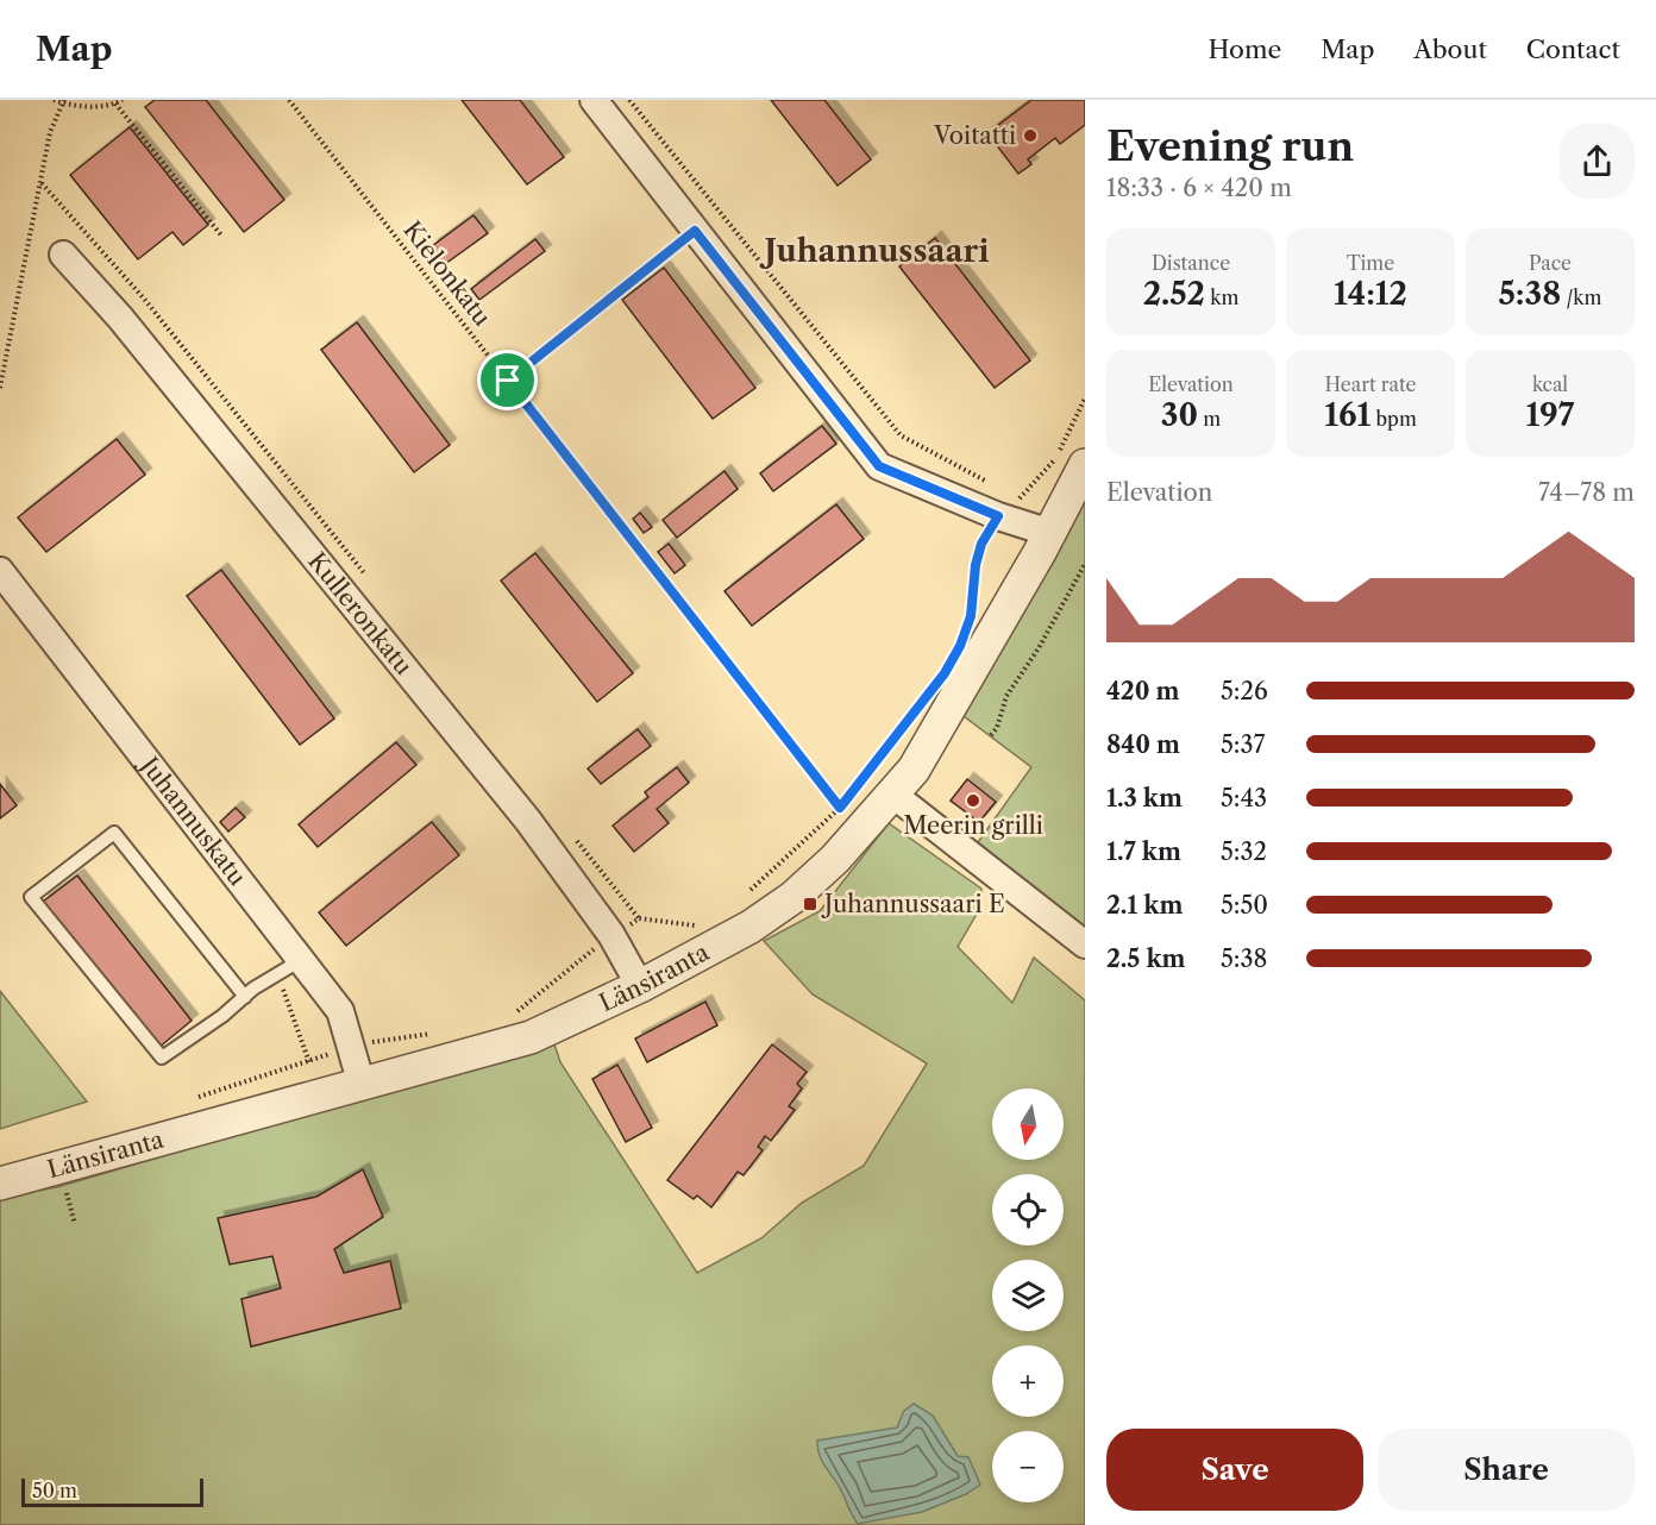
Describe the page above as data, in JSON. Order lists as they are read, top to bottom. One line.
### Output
{"streets":{"street":["Kulleronkatu","Juhannuskatu","Länsiranta"],"path":["Kielonkatu"]},"crossings":[["Kulleronkatu","Länsiranta"],["Juhannuskatu","Länsiranta"]],"districts":["Juhannussaari"],"places":{"other":["Voitatti","Meerin grilli"],"transit":["Juhannussaari E"]},"scale_bar":"50 m","north":"bottom","page":{"header":"Map","nav":["Home","Map","About","Contact"],"heading":["Evening run","18:33 · 6 × 420 m"],"stats":[["Distance","2.52 km"],["Time","14:12"],["Pace","5:38 /km"],["Elevation","30 m"],["Heart rate","161 bpm"],["kcal","197"]],"chart":["Elevation","74–78 m"],"list":[{"name":"420 m","note":"5:26"},{"name":"840 m","note":"5:37"},{"name":"1.3 km","note":"5:43"},{"name":"1.7 km","note":"5:32"},{"name":"2.1 km","note":"5:50"},{"name":"2.5 km","note":"5:38"}],"map_buttons":["+","−"],"buttons":["Save","Share"],"scale":"50 m"}}
